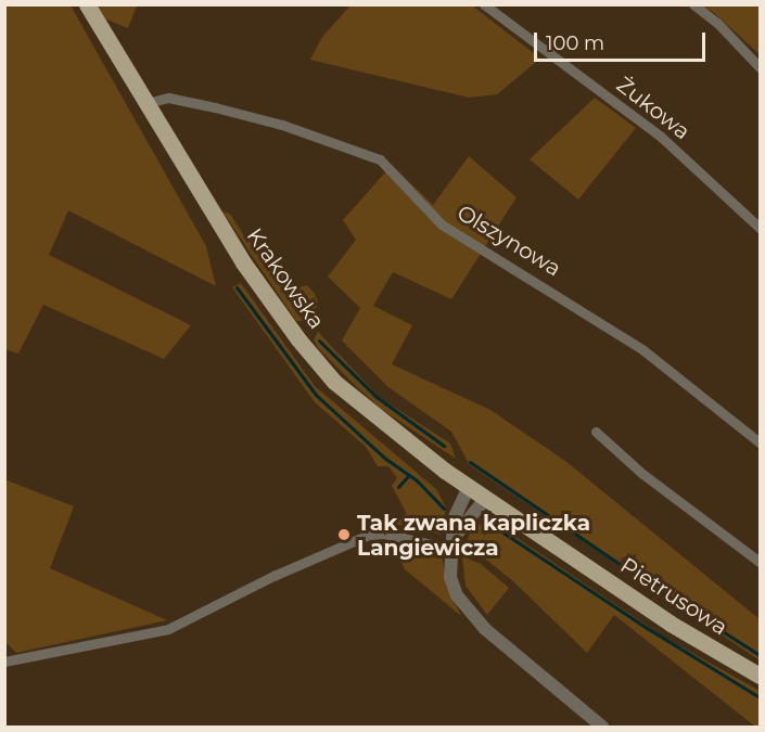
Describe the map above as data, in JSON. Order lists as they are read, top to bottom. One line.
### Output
{"streets":{"main road":["Krakowska","Pietrusowa"],"street":["Żukowa","Olszynowa"]},"crossings":[["Olszynowa","Krakowska"],["Krakowska","Pietrusowa"]],"places":["Tak zwana kapliczka Langiewicza"],"scale_bar":"100 m"}
